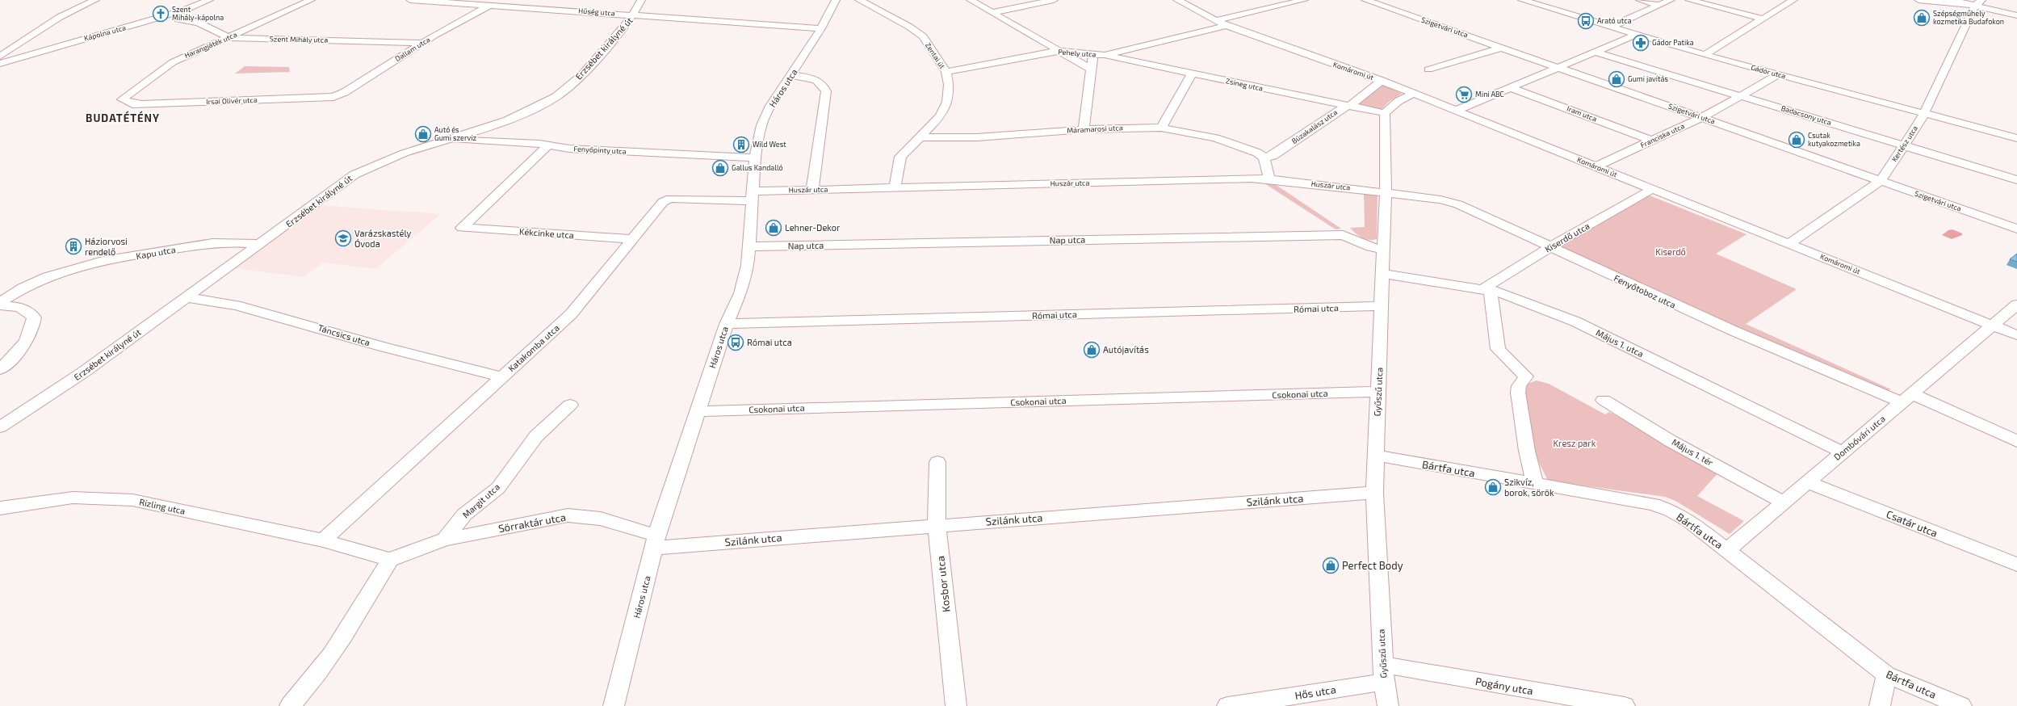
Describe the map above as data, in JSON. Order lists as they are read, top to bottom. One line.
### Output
{"streets":{"street":["Hűség utca","Szigetvári utca","Kápolna utca","Szent Mihály utca","Harangjáték utca","Erzsébet királyné út","Dallam utca","Pehely utca","Zentai út","Komáromi út","Gádor utca","Zsineg utca","Háros utca","Irsai Olivér utca","Iram utca","Badacsony utca","Búzakalász utca","Máramarosi utca","Franciska utca","Kertész utca","Fenyőpinty utca","Huszár utca","Kékcinke utca","Kiserdő utca","Nap utca","Kapu utca","Fenyőtoboz utca","Római utca","Táncsics utca","Május 1. utca","Katakomba utca","Gyűszű utca","Csokonai utca","Dombóvári utca","Május 1. tér","Bártfa utca","Szilánk utca","Margit utca","Rizling utca","Sörraktár utca","Csatár utca","Kosbor utca","Pogány utca","Hős utca"]},"crossings":[["Hűség utca","Erzsébet királyné út"],["Hűség utca","Dallam utca"],["Hűség utca","Háros utca"],["Szigetvári utca","Franciska utca"],["Szigetvári utca","Kertész utca"],["Szent Mihály utca","Harangjáték utca"],["Szent Mihály utca","Dallam utca"],["Harangjáték utca","Irsai Olivér utca"],["Erzsébet királyné út","Fenyőpinty utca"],["Erzsébet királyné út","Kapu utca"],["Erzsébet királyné út","Táncsics utca"],["Dallam utca","Irsai Olivér utca"],["Pehely utca","Zentai út"],["Pehely utca","Komáromi út"],["Pehely utca","Zsineg utca"],["Zentai út","Máramarosi utca"],["Zentai út","Huszár utca"],["Komáromi út","Búzakalász utca"],["Komáromi út","Franciska utca"],["Komáromi út","Kertész utca"],["Komáromi út","Kiserdő utca"],["Komáromi út","Dombóvári utca"],["Gádor utca","Franciska utca"],["Gádor utca","Kertész utca"],["Zsineg utca","Búzakalász utca"],["Zsineg utca","Gyűszű utca"],["Háros utca","Fenyőpinty utca"],["Háros utca","Huszár utca"],["Háros utca","Nap utca"],["Háros utca","Római utca"],["Háros utca","Katakomba utca"],["Háros utca","Csokonai utca"],["Háros utca","Szilánk utca"],["Háros utca","Sörraktár utca"],["Iram utca","Franciska utca"],["Badacsony utca","Franciska utca"],["Badacsony utca","Kertész utca"],["Búzakalász utca","Máramarosi utca"],["Fenyőpinty utca","Kékcinke utca"],["Huszár utca","Fenyőtoboz utca"],["Huszár utca","Katakomba utca"],["Huszár utca","Gyűszű utca"],["Kékcinke utca","Katakomba utca"],["Kiserdő utca","Fenyőtoboz utca"],["Kiserdő utca","Május 1. utca"],["Nap utca","Gyűszű utca"],["Fenyőtoboz utca","Gyűszű utca"],["Fenyőtoboz utca","Dombóvári utca"],["Római utca","Gyűszű utca"],["Táncsics utca","Katakomba utca"],["Május 1. utca","Gyűszű utca"],["Május 1. utca","Dombóvári utca"],["Katakomba utca","Rizling utca"],["Gyűszű utca","Csokonai utca"],["Gyűszű utca","Bártfa utca"],["Gyűszű utca","Szilánk utca"],["Gyűszű utca","Pogány utca"],["Gyűszű utca","Hős utca"],["Dombóvári utca","Május 1. tér"],["Dombóvári utca","Bártfa utca"],["Dombóvári utca","Csatár utca"],["Szilánk utca","Sörraktár utca"],["Szilánk utca","Kosbor utca"],["Margit utca","Sörraktár utca"],["Pogány utca","Hős utca"]],"districts":["BUDATÉTÉNY"],"parks":["Kiserdő","Kresz park"],"places":{"church":["Szent Mihály-kápolna"],"shop":["Szépségműhely kozmetika Budafokon","Gumi javítás","Autó és Gumi szerviz","Csutak kutyakozmetika","Gallus Kandalló","Lehner-Dekor","Autójavítás","Szikvíz, borok, sörök","Perfect Body"],"bus stop":["Arató utca","Római utca"],"pharmacy":["Gádor Patika"],"supermarket":["Mini ABC"],"building":["Wild West","Háziorvosi rendelő"],"school or university":["Varázskastély Óvoda"]}}
